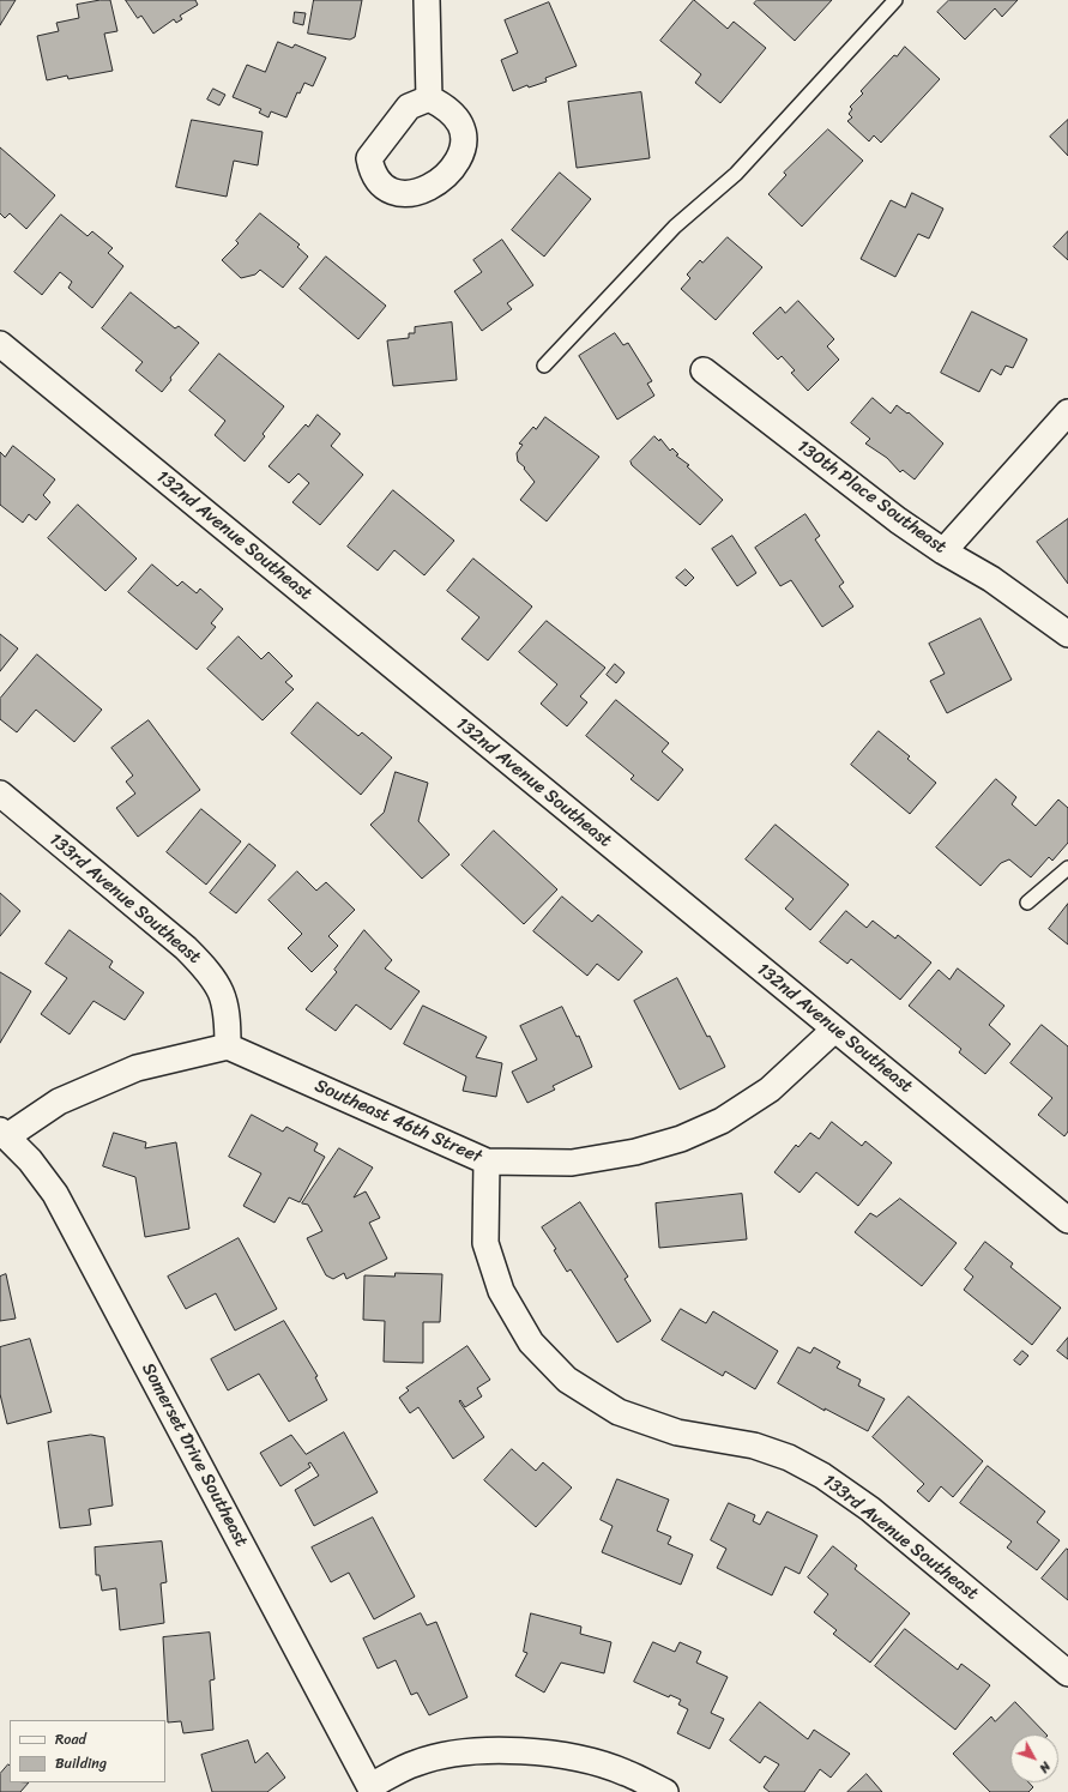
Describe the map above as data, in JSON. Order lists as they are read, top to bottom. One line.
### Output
{"streets":{"street":["130th Place Southeast","132nd Avenue Southeast","133rd Avenue Southeast","Southeast 46th Street","Somerset Drive Southeast"]},"crossings":[["132nd Avenue Southeast","Southeast 46th Street"],["133rd Avenue Southeast","Southeast 46th Street"]],"legend":["Road","Building"],"north":"bottom right"}
